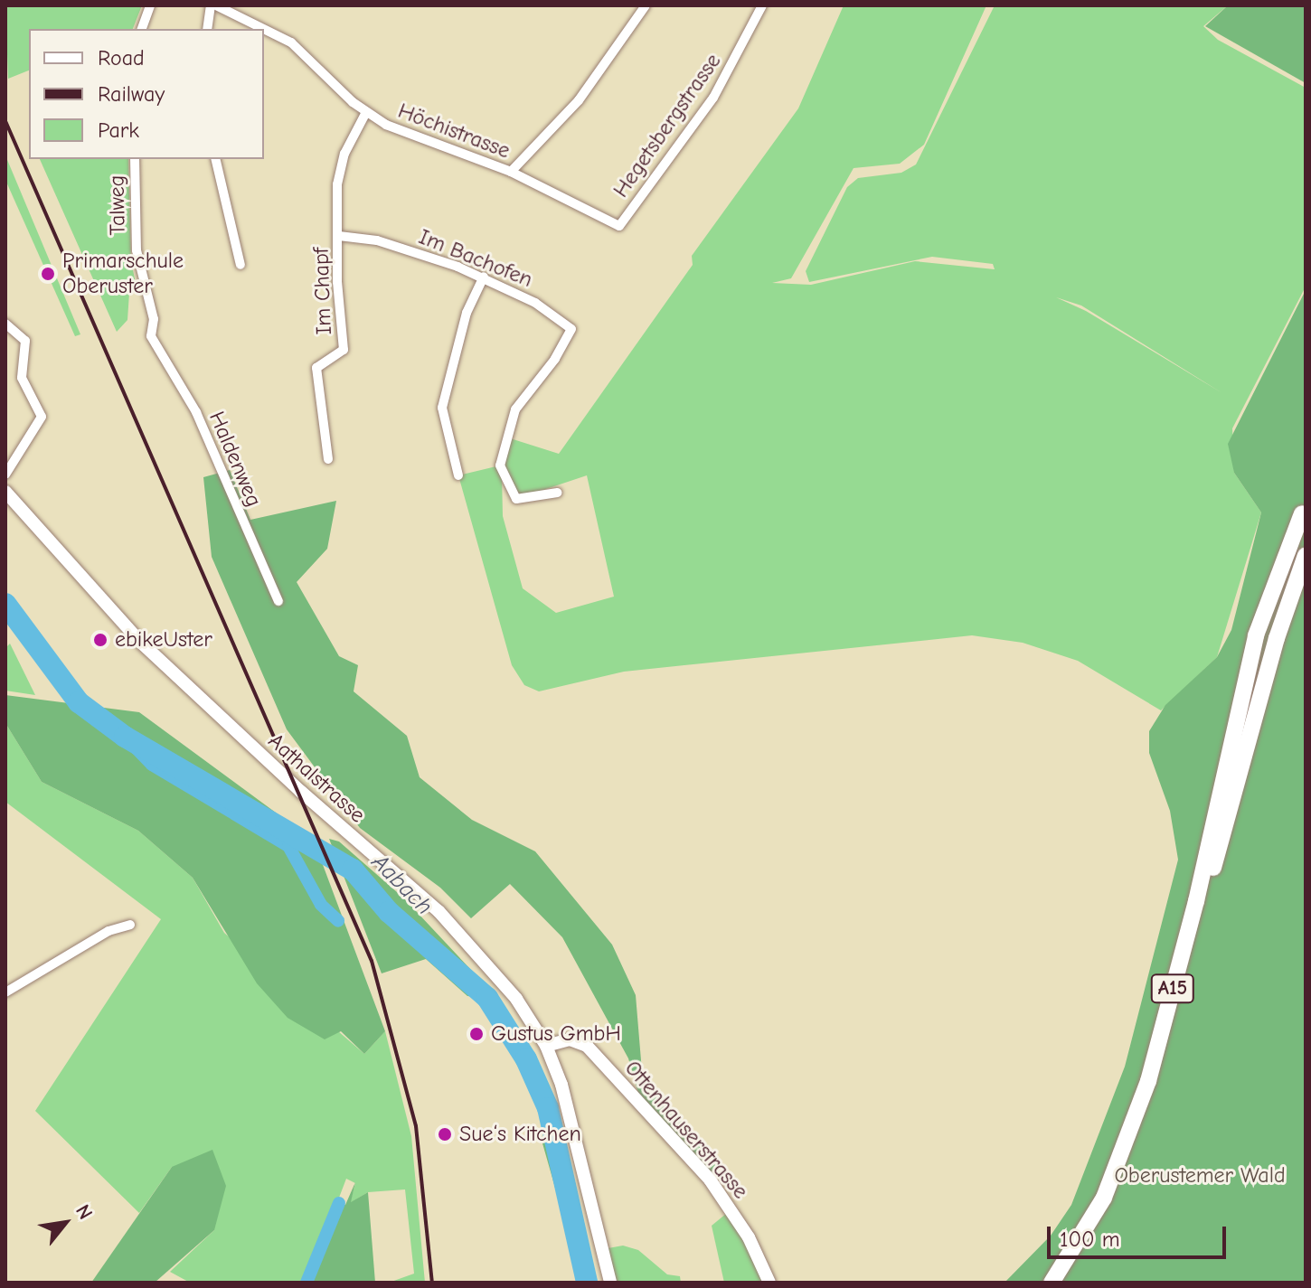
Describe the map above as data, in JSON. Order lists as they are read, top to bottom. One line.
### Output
{"streets":{"highway":["A15"],"main road":["Aathalstrasse","Ottenhauserstrasse"],"street":["Hegetsbergstrasse","Höchistrasse","Talweg","Im Bachofen","Im Chapf","Haldenweg"]},"crossings":[["Hegetsbergstrasse","Höchistrasse"],["Höchistrasse","Im Chapf"],["Talweg","Haldenweg"],["Im Bachofen","Im Chapf"],["Aathalstrasse","Ottenhauserstrasse"]],"water":["Aabach"],"parks":["Oberustemer Wald"],"places":["Primarschule Oberuster","ebikeUster","Gustus GmbH","Sue‘s Kitchen"],"legend":["Road","Railway","Park"],"scale_bar":"100 m","north":"top right"}
